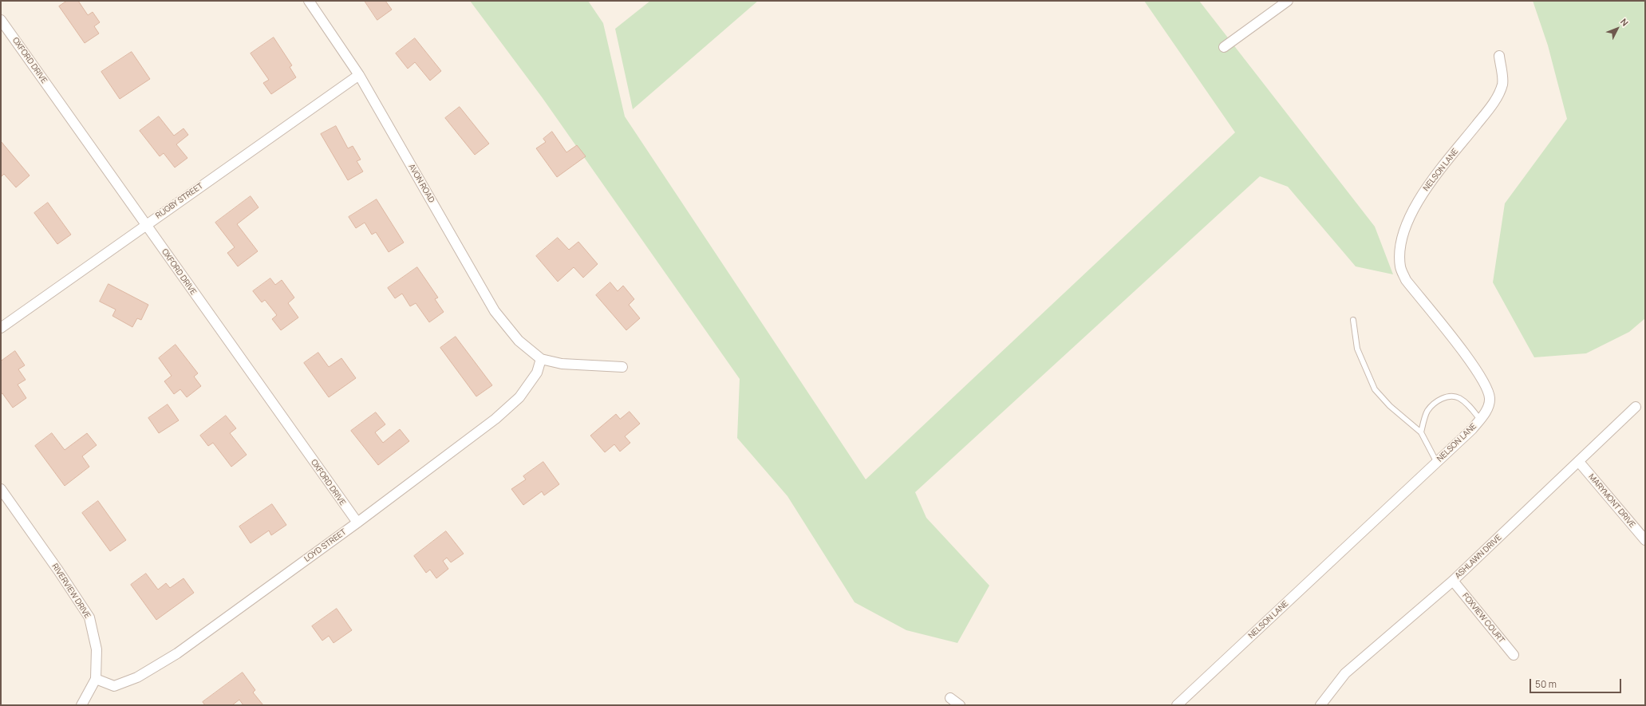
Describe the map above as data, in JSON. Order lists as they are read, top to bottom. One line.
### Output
{"streets":{"street":["OXFORD DRIVE","NELSON LANE","AVON ROAD","RUGBY STREET","MARYMONT DRIVE","LOYD STREET","ASHLAWN DRIVE","RIVERVIEW DRIVE","FOXVIEW COURT"]},"crossings":[["OXFORD DRIVE","RUGBY STREET"],["OXFORD DRIVE","LOYD STREET"],["AVON ROAD","RUGBY STREET"],["AVON ROAD","LOYD STREET"],["MARYMONT DRIVE","ASHLAWN DRIVE"],["LOYD STREET","RIVERVIEW DRIVE"],["ASHLAWN DRIVE","FOXVIEW COURT"]],"scale_bar":"50 m","north":"top right"}
